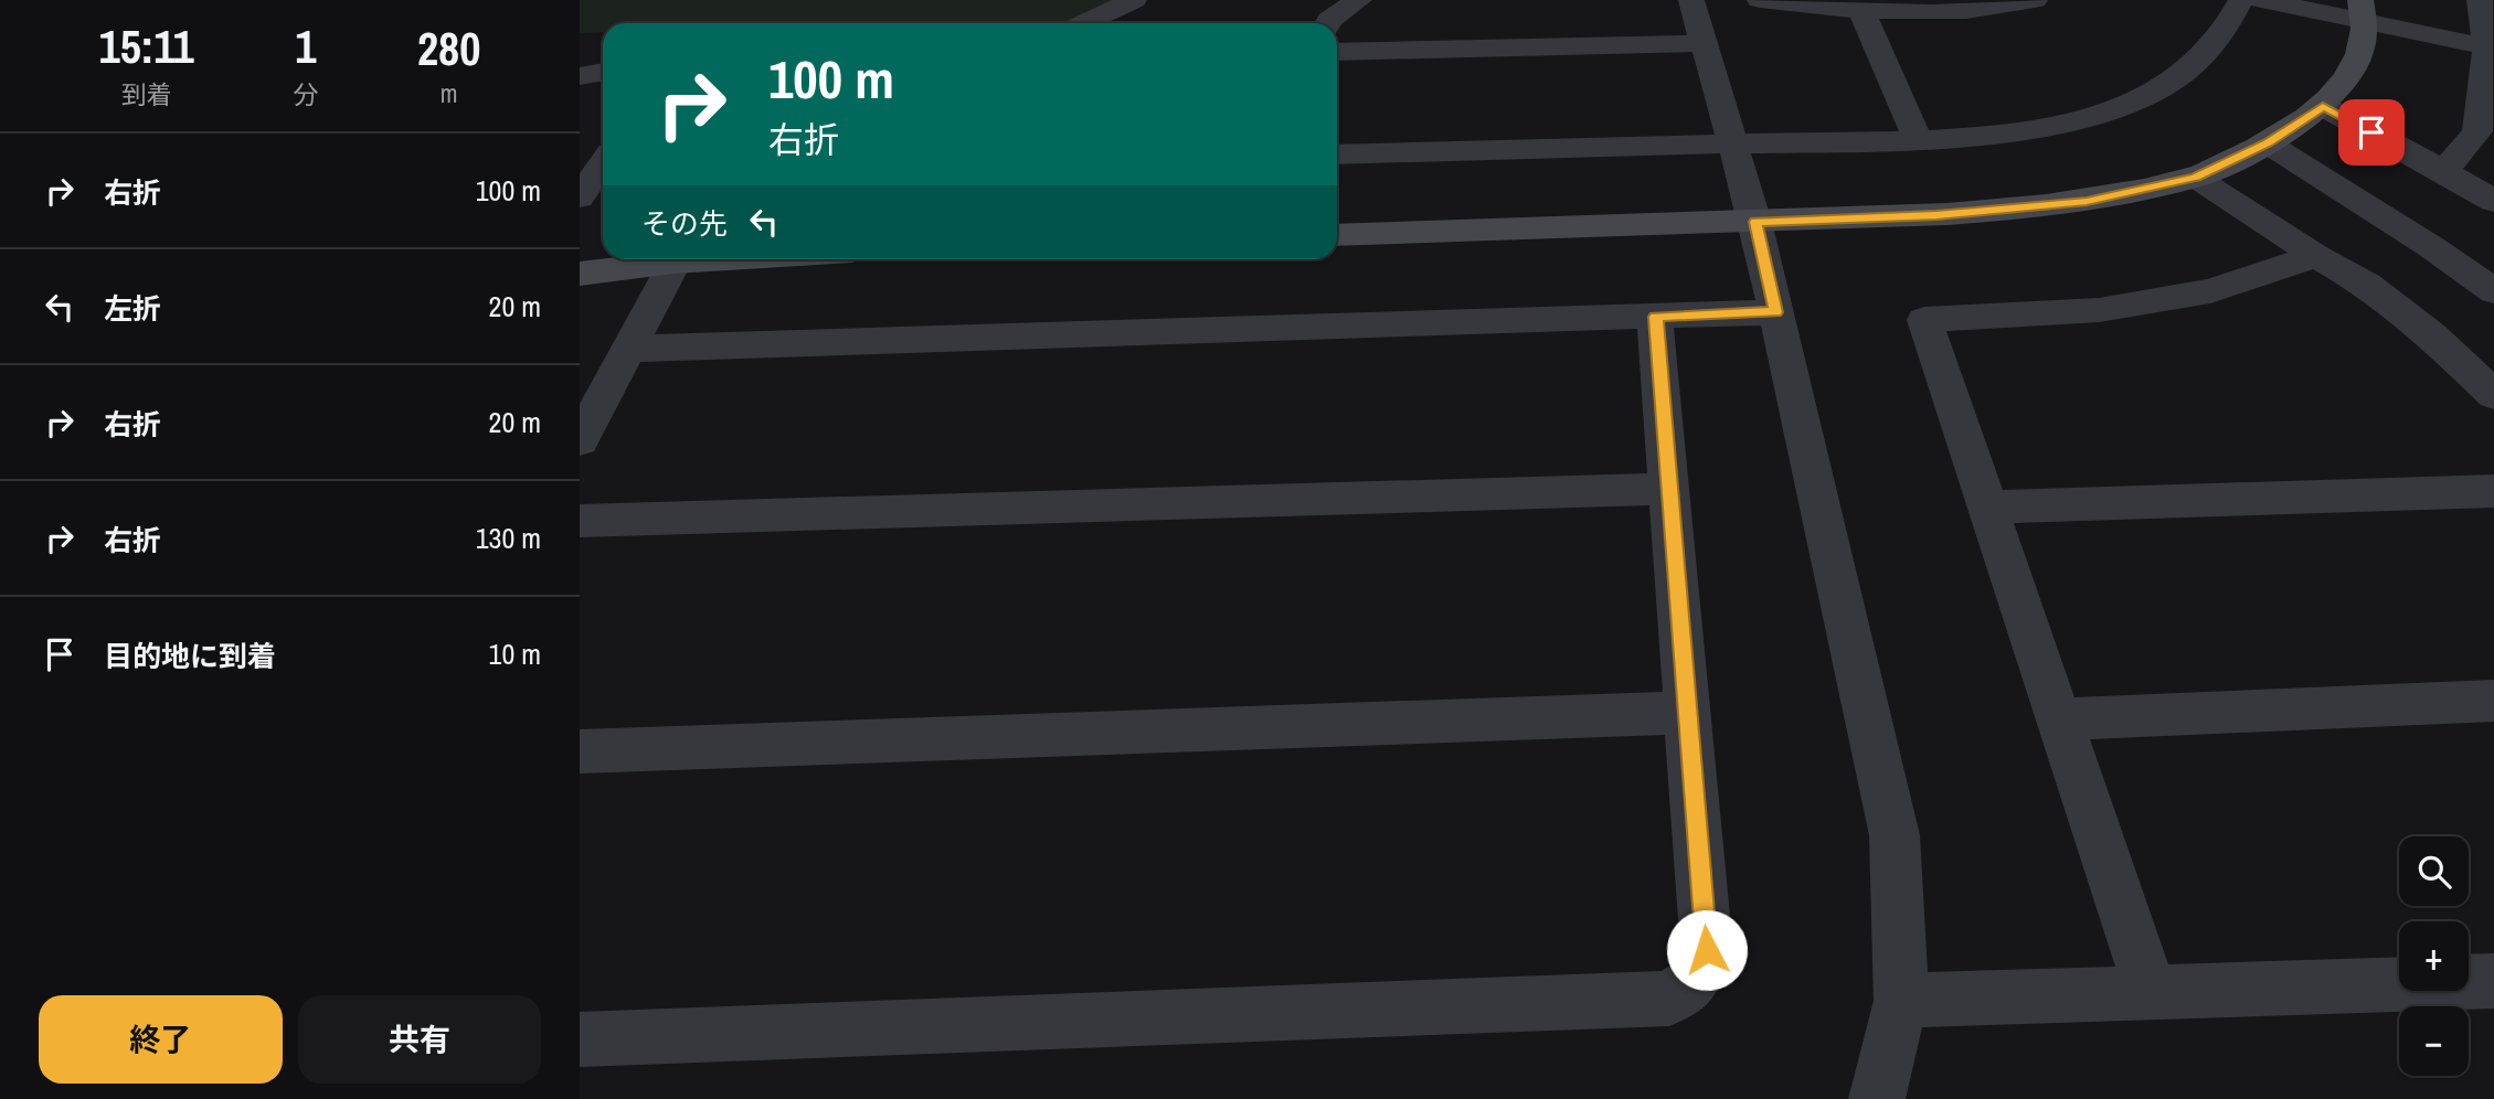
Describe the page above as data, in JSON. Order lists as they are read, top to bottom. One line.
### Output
{"page":{"eta":["15:11","到着","1","分","280","m"],"turn":["100 m","右折"],"list":[{"name":"右折","value":"100 m"},{"name":"左折","value":"20 m"},{"name":"右折","value":"20 m"},{"name":"右折","value":"130 m"},{"name":"目的地に到着","value":"10 m"}],"then":"その先","map_buttons":["+","−"],"buttons":["終了","共有"]}}
